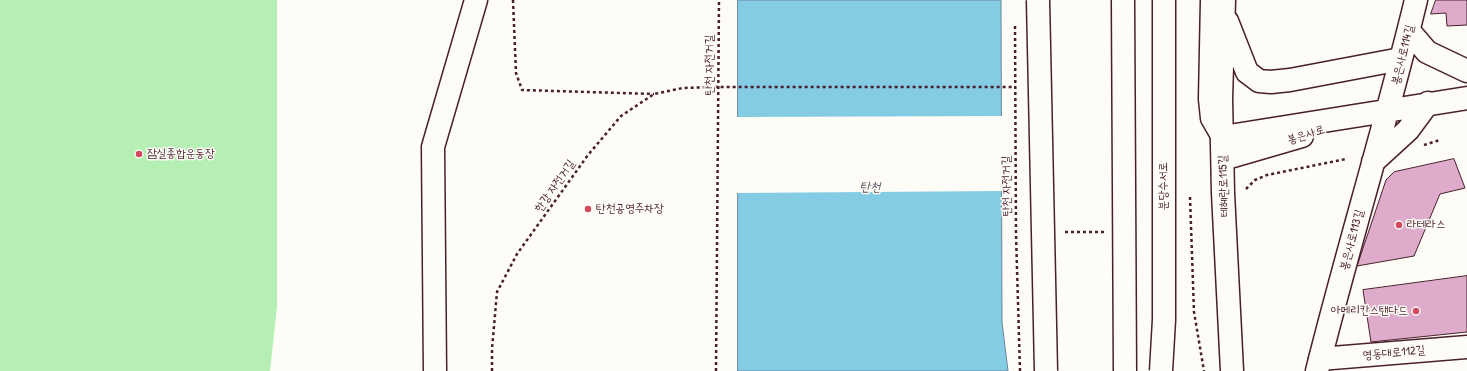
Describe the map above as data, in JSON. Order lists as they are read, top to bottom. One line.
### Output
{"streets":{"main road":["봉은사로114길","봉은사로","분당수서로","테헤란로115길","봉은사로113길","영동대로112길"],"path":["탄천 자전거길","한강 자전거길"]},"crossings":[["봉은사로114길","봉은사로"],["봉은사로114길","봉은사로113길"],["탄천 자전거길","한강 자전거길"],["봉은사로","테헤란로115길"],["봉은사로","봉은사로113길"],["봉은사로113길","영동대로112길"]],"water":["탄천"],"places":["잠실종합운동장","탄천공영주차장","라테라스","아메리칸스탠다드"]}
